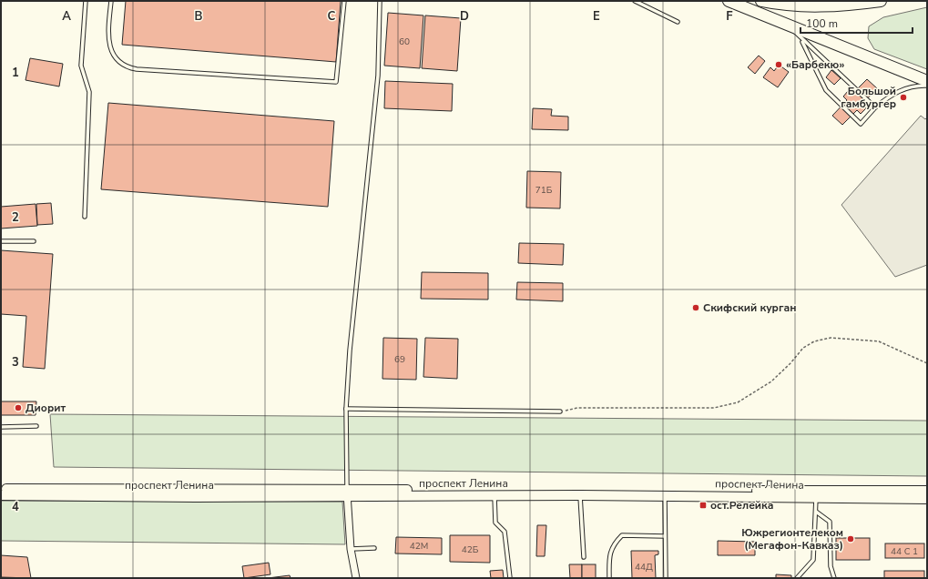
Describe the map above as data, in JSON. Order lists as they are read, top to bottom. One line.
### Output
{"streets":{"main road":["проспект Ленина"]},"places":{"other":["«Барбекю»","Большой гамбургер","Скифский курган","Диорит","Южрегионтелеком (Мегафон-Кавказ)"],"transit":["ост.Релейка"]},"house_numbers":["60","71Б","69","42М","42Б","44 С 1","44Д"],"scale_bar":"100 m","grid":{"columns":["A","B","C","D","E","F"],"rows":["1","2","3","4"]}}
